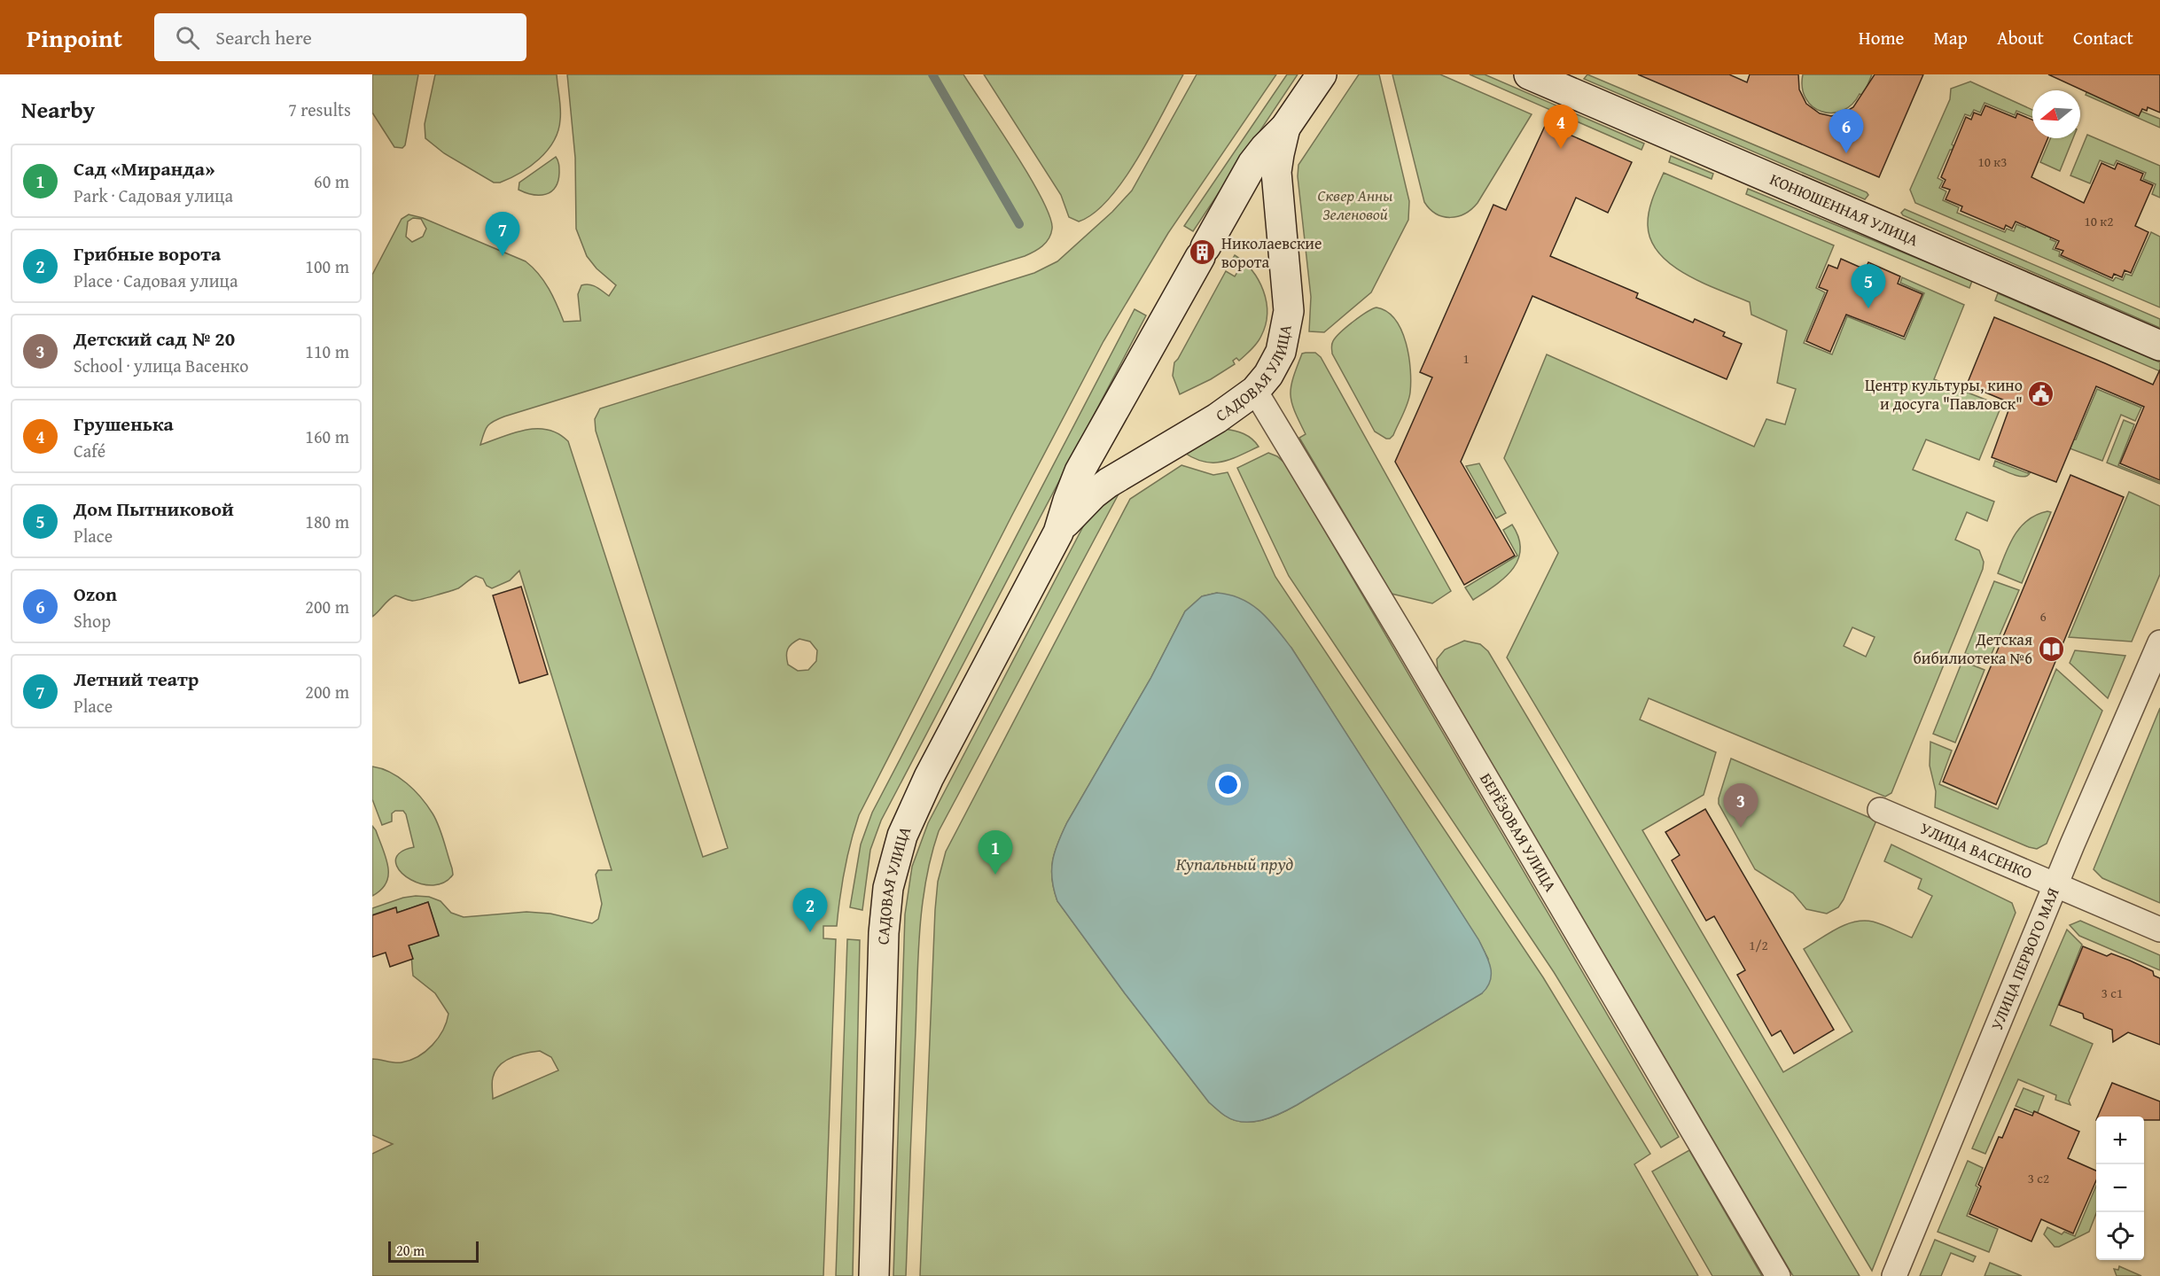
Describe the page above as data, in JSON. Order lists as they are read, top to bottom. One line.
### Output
{"streets":{"main road":["КОНЮШЕННАЯ УЛИЦА","САДОВАЯ УЛИЦА"],"street":["БЕРЁЗОВАЯ УЛИЦА","УЛИЦА ВАСЕНКО","УЛИЦА ПЕРВОГО МАЯ"]},"crossings":[["САДОВАЯ УЛИЦА","БЕРЁЗОВАЯ УЛИЦА"],["УЛИЦА ВАСЕНКО","УЛИЦА ПЕРВОГО МАЯ"]],"water":["Купальный пруд"],"parks":["Сквер Анны Зеленовой"],"places":{"building":["Николаевские ворота"],"public building":["Центр культуры, кино и досуга \"Павловск\""],"library":["Детская бибилиотека №6"]},"house_numbers":["10 к3","10 к2","1","6","1/2","3 с1","3 с2"],"scale_bar":"20 m","north":"left","page":{"header":"Pinpoint","search":"Search here","nav":["Home","Map","About","Contact"],"heading":["Nearby","7 results"],"pins":["4","6","7","5","3","1","2"],"list":[{"mark":"1","name":"Сад «Миранда»","note":"Park · Садовая улица","value":"60 m"},{"mark":"2","name":"Грибные ворота","note":"Place · Садовая улица","value":"100 m"},{"mark":"3","name":"Детский сад № 20","note":"School · улица Васенко","value":"110 m"},{"mark":"4","name":"Грушенька","note":"Café","value":"160 m"},{"mark":"5","name":"Дом Пытниковой","note":"Place","value":"180 m"},{"mark":"6","name":"Ozon","note":"Shop","value":"200 m"},{"mark":"7","name":"Летний театр","note":"Place","value":"200 m"}],"map_buttons":["+","−"],"scale":"20 m"}}
